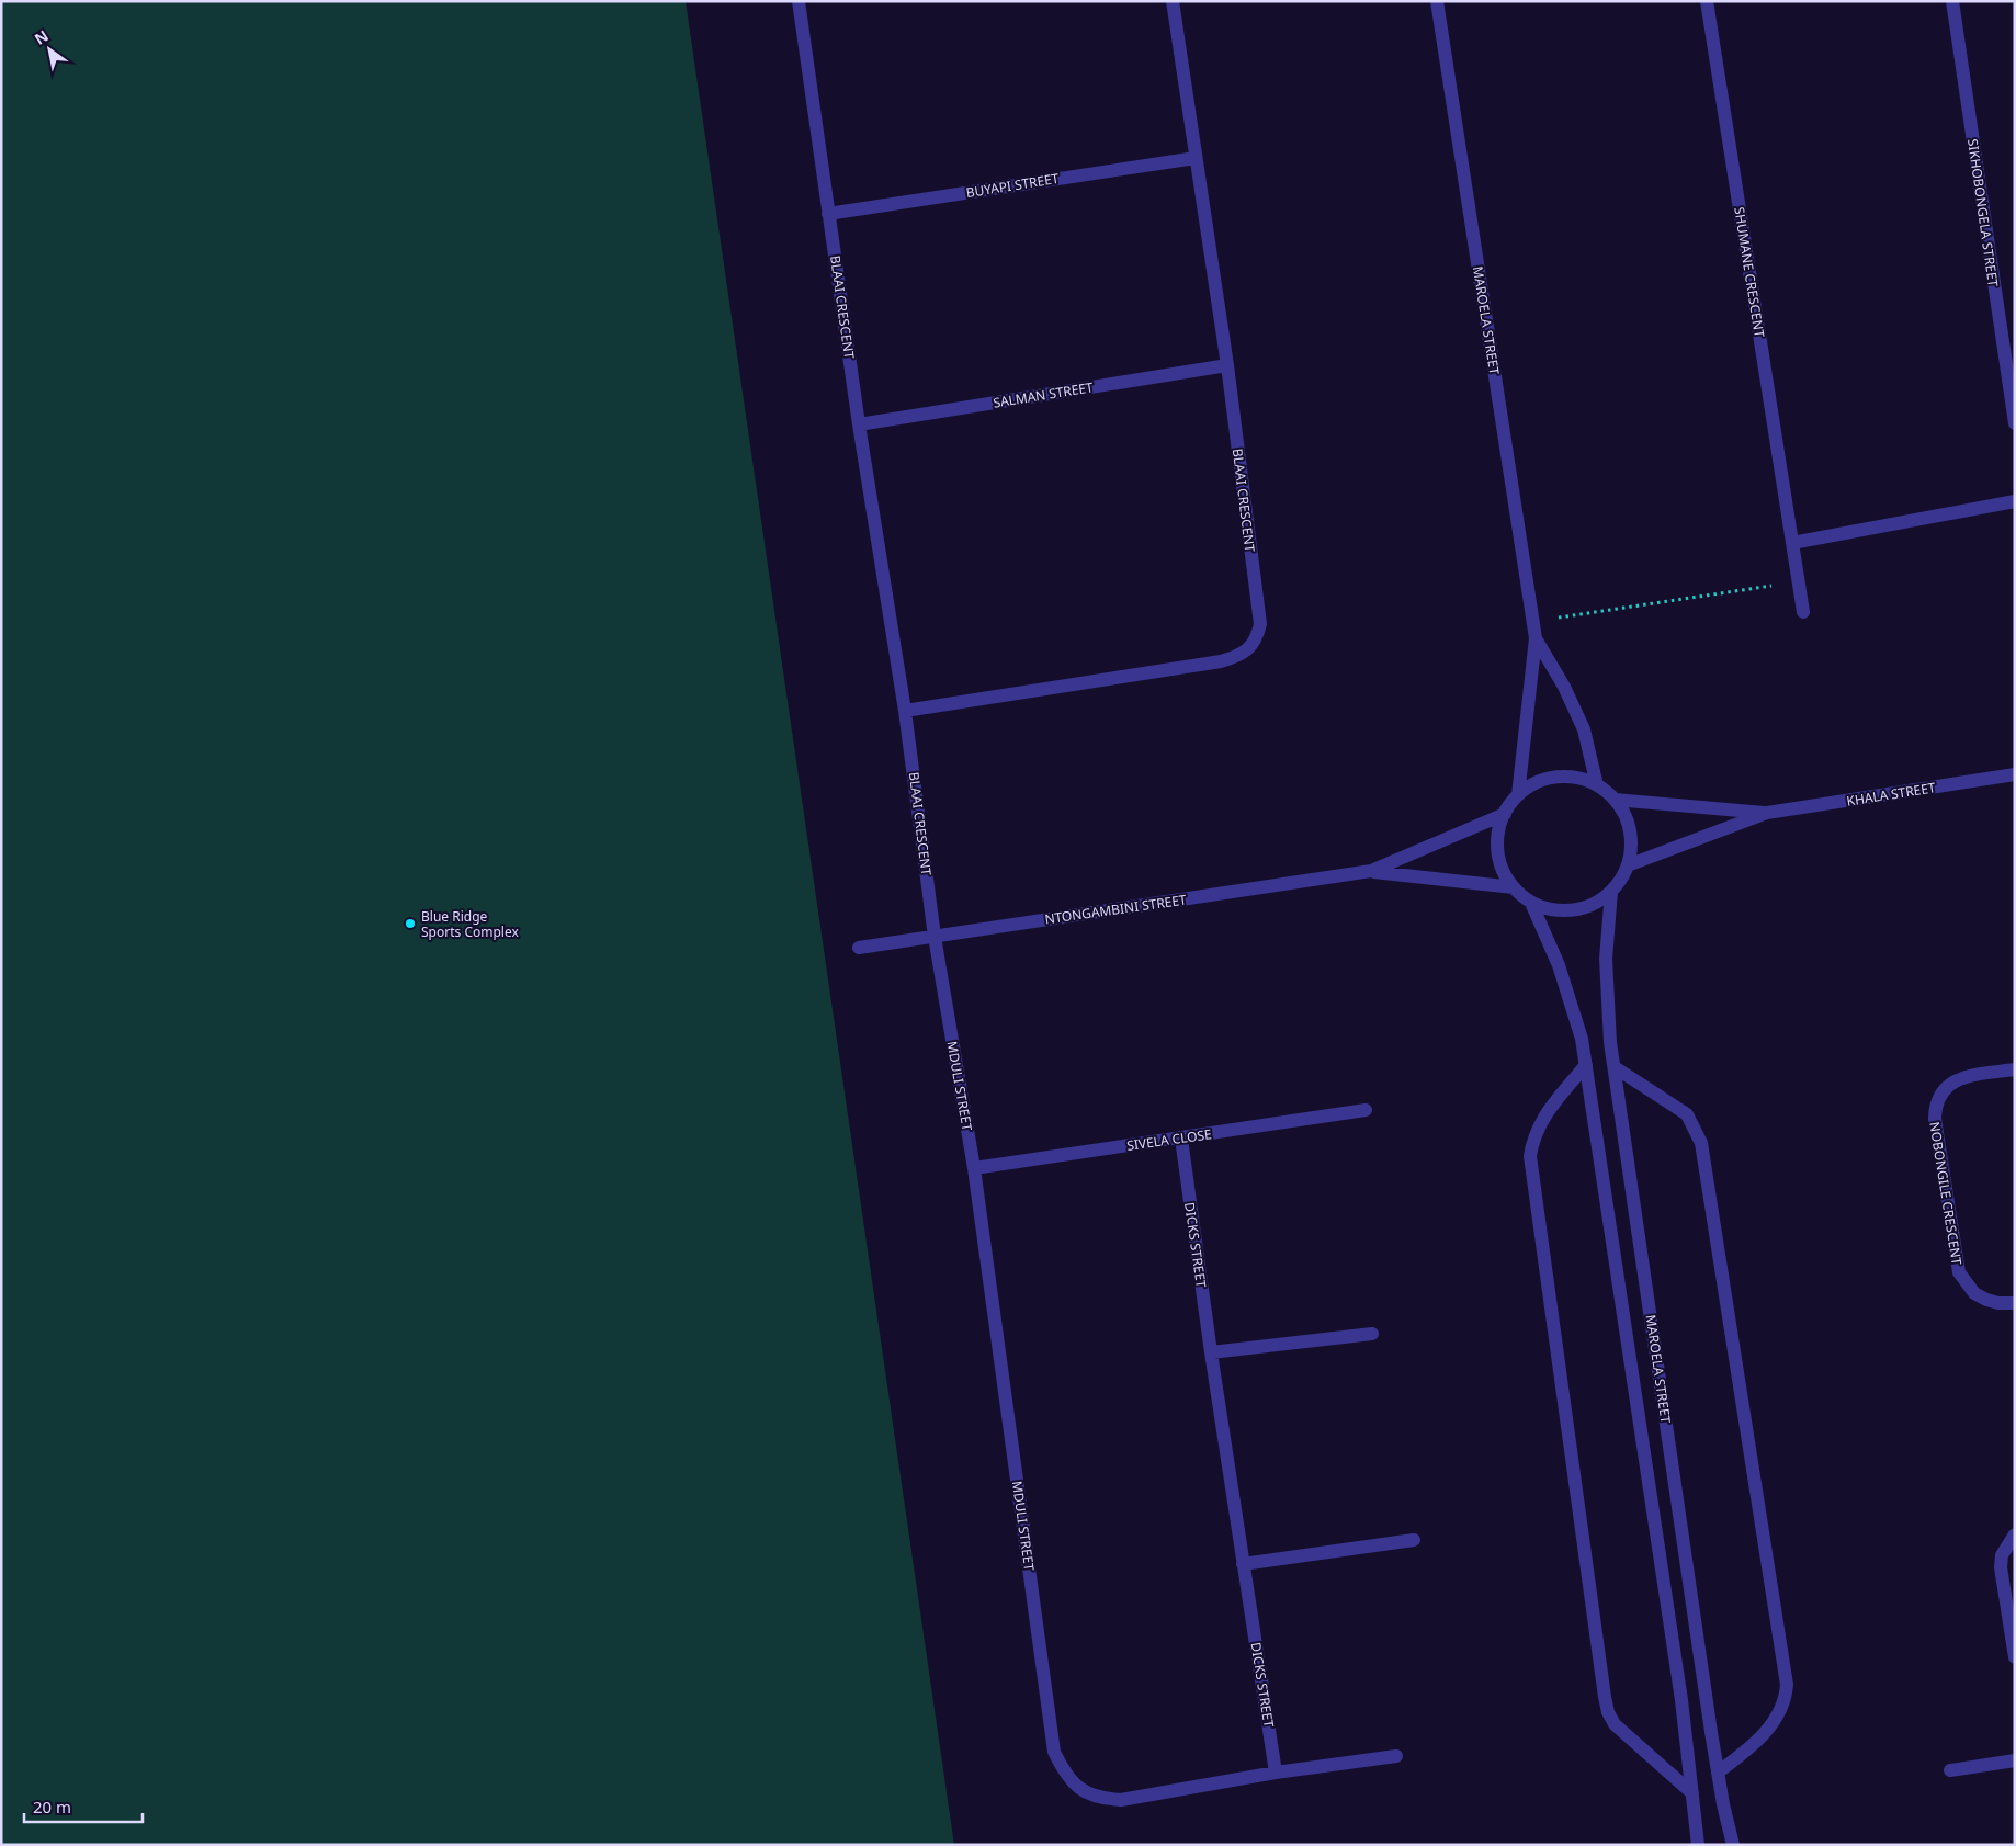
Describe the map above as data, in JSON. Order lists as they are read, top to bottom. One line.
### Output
{"streets":{"street":["BUYAPI STREET","SIKHOBONGELA STREET","SHUMANE CRESCENT","BLAAI CRESCENT","MAROELA STREET","SALMAN STREET","KHALA STREET","NTONGAMBINI STREET","MDULI STREET","SIVELA CLOSE","NOBONGILE CRESCENT","DICKS STREET"]},"crossings":[["BUYAPI STREET","BLAAI CRESCENT"],["BLAAI CRESCENT","SALMAN STREET"],["BLAAI CRESCENT","NTONGAMBINI STREET"],["BLAAI CRESCENT","MDULI STREET"],["MAROELA STREET","KHALA STREET"],["MAROELA STREET","NTONGAMBINI STREET"],["KHALA STREET","NTONGAMBINI STREET"],["NTONGAMBINI STREET","MDULI STREET"],["MDULI STREET","SIVELA CLOSE"],["MDULI STREET","DICKS STREET"],["SIVELA CLOSE","DICKS STREET"]],"places":["Blue Ridge Sports Complex"],"scale_bar":"20 m","north":"top left"}
